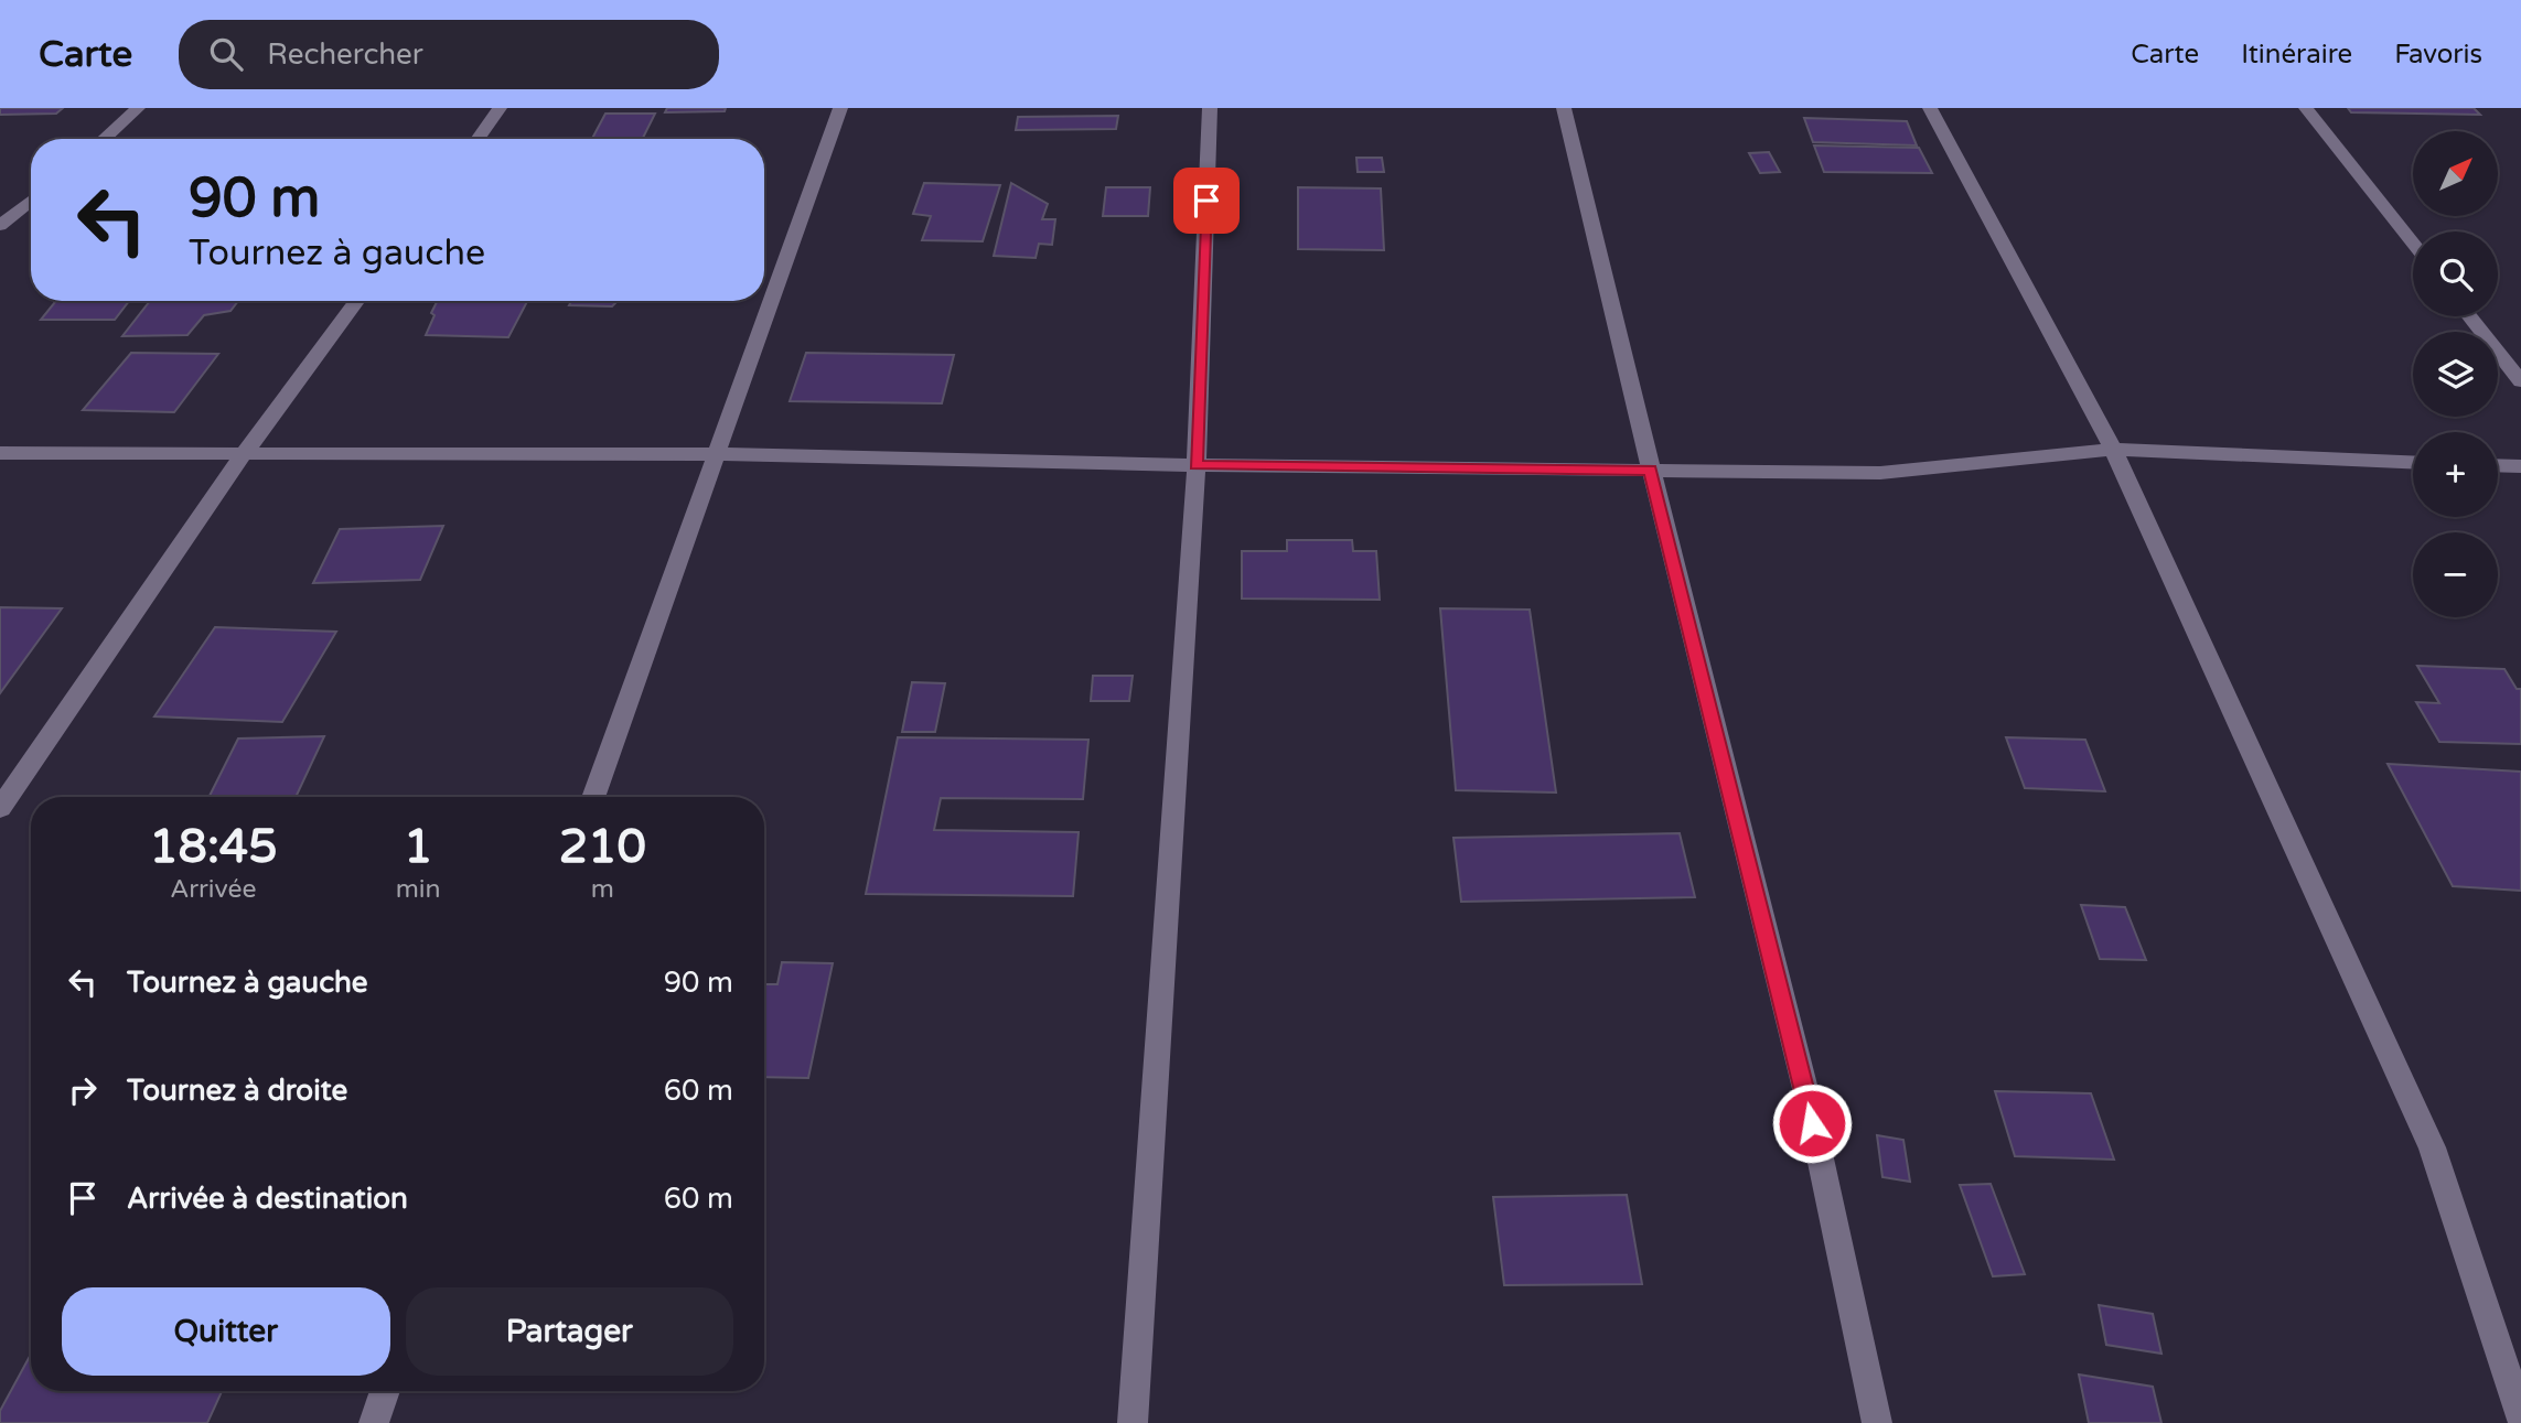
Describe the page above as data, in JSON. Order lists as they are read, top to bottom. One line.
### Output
{"north":"top right","page":{"header":"Carte","search":"Rechercher","nav":["Carte","Itinéraire","Favoris"],"map_buttons":["+","−"],"turn":["90 m","Tournez à gauche"],"eta":["18:45","Arrivée","1","min","210","m"],"list":[{"name":"Tournez à gauche","value":"90 m"},{"name":"Tournez à droite","value":"60 m"},{"name":"Arrivée à destination","value":"60 m"}],"buttons":["Quitter","Partager"]}}
